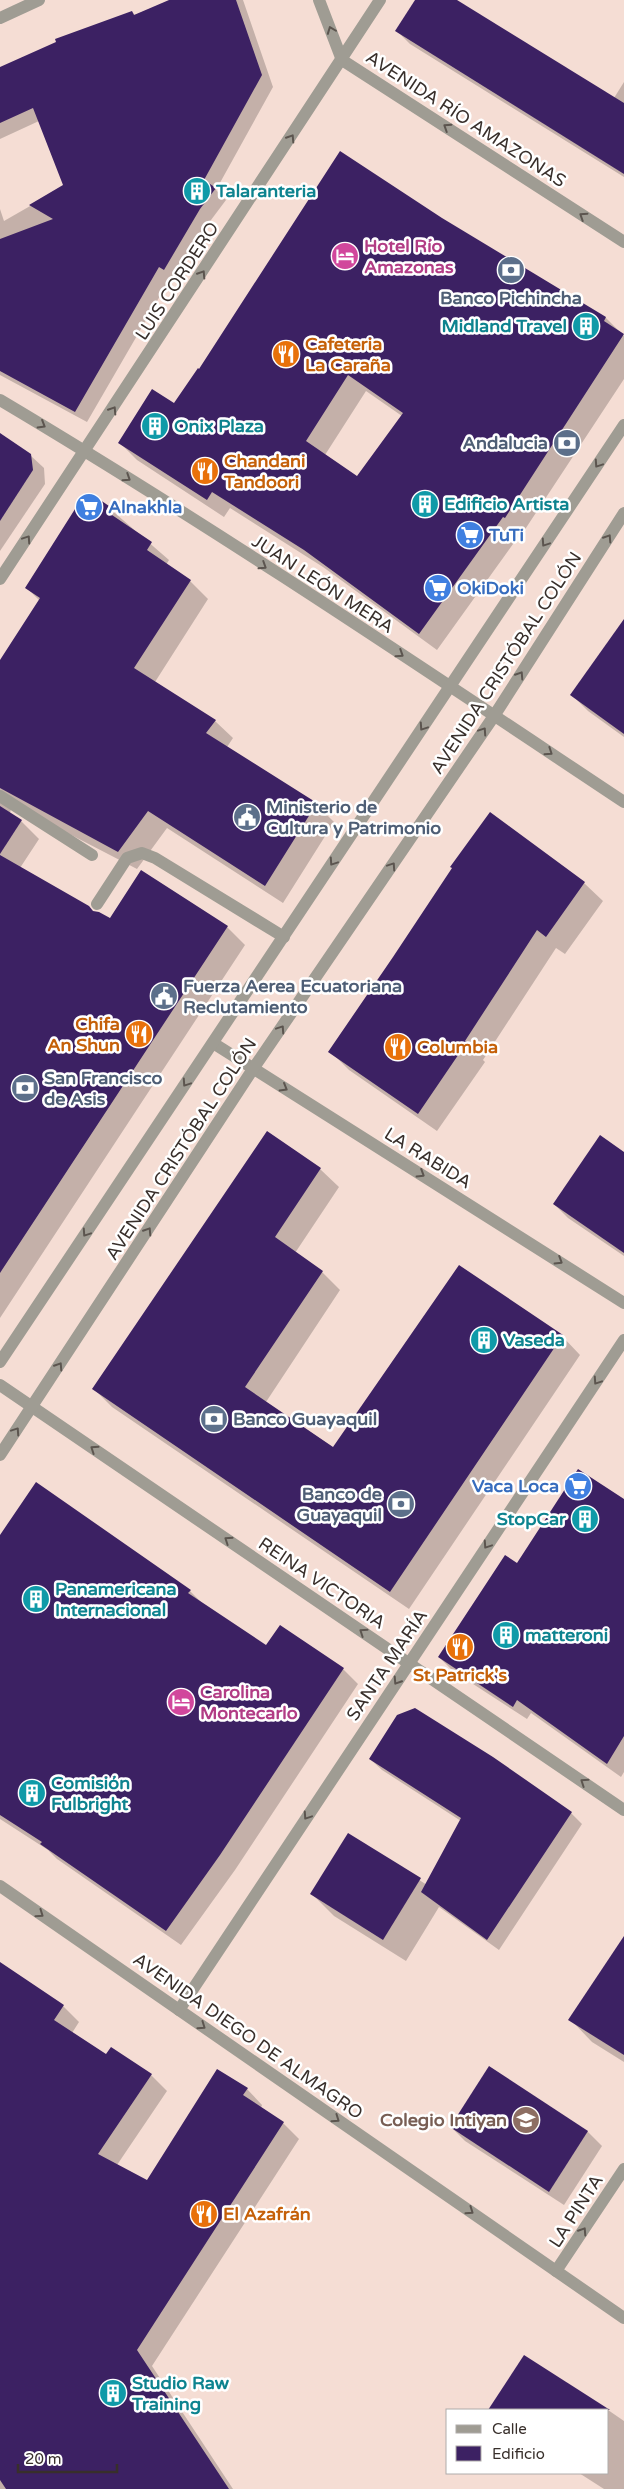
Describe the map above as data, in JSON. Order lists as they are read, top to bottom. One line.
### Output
{"streets":{"street":["AVENIDA RÍO AMAZONAS","LUIS CORDERO","JUAN LEÓN MERA","AVENIDA CRISTÓBAL COLÓN","LA RABIDA","REINA VICTORIA","SANTA MARÍA","AVENIDA DIEGO DE ALMAGRO","LA PINTA"]},"crossings":[["AVENIDA RÍO AMAZONAS","LUIS CORDERO"],["LUIS CORDERO","JUAN LEÓN MERA"],["JUAN LEÓN MERA","AVENIDA CRISTÓBAL COLÓN"],["AVENIDA CRISTÓBAL COLÓN","LA RABIDA"],["AVENIDA CRISTÓBAL COLÓN","REINA VICTORIA"],["REINA VICTORIA","SANTA MARÍA"],["SANTA MARÍA","AVENIDA DIEGO DE ALMAGRO"],["AVENIDA DIEGO DE ALMAGRO","LA PINTA"]],"one_way":["AVENIDA RÍO AMAZONAS","LUIS CORDERO","JUAN LEÓN MERA","LA RABIDA","REINA VICTORIA","SANTA MARÍA","AVENIDA DIEGO DE ALMAGRO","LA PINTA"],"places":{"building":["Talaranteria","Midland Travel","Onix Plaza","Edificio Artista","Vaseda","StopCar","Panamericana Internacional","matteroni","Comisión Fulbright","Studio Raw Training"],"hotel":["Hotel Río Amazonas","Carolina Montecarlo"],"bank":["Banco Pichincha","Andalucia","San Francisco de Asis","Banco Guayaquil","Banco de Guayaquil"],"restaurant":["Cafeteria La Caraña","Chandani Tandoori","Chifa An Shun","Columbia","St Patrick's","El Azafrán"],"supermarket":["Alnakhla","TuTi","OkiDoki","Vaca Loca"],"public building":["Ministerio de Cultura y Patrimonio","Fuerza Aerea Ecuatoriana Reclutamiento"],"school or university":["Colegio Intiyan"]},"legend":["Calle","Edificio"],"scale_bar":"20 m"}
